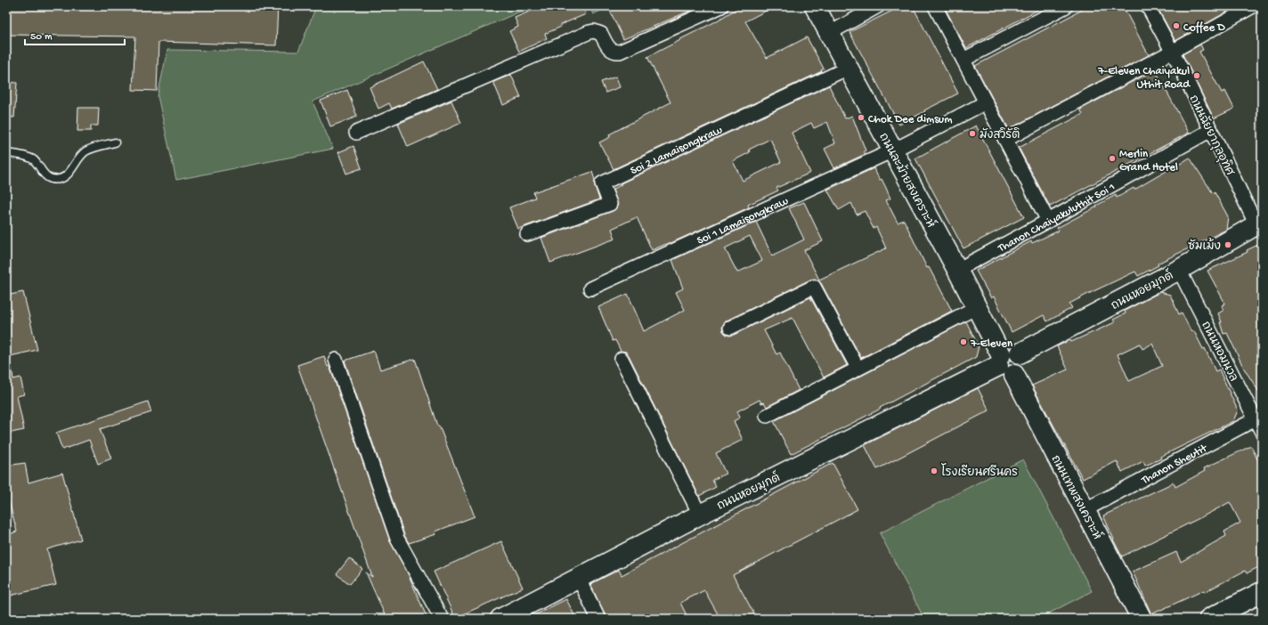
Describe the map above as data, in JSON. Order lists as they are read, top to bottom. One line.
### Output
{"streets":{"street":["ถนนฉัยยากุลอุทิศ","Soi 2 Lamaisongkraw","ถนนละม้ายสงเคราะห์","Thanon Chaiyakuluthit Soi 1","Soi 1 Lamaisongkraw","ถนนหอยมุกต์","ถนนหอมนวล","Thanon Sheutit","ถนนเทพสงเคราะห์"]},"crossings":[["ถนนฉัยยากุลอุทิศ","Thanon Chaiyakuluthit Soi 1"],["ถนนฉัยยากุลอุทิศ","ถนนหอยมุกต์"],["Soi 2 Lamaisongkraw","ถนนละม้ายสงเคราะห์"],["ถนนละม้ายสงเคราะห์","Thanon Chaiyakuluthit Soi 1"],["ถนนละม้ายสงเคราะห์","Soi 1 Lamaisongkraw"],["ถนนละม้ายสงเคราะห์","ถนนหอยมุกต์"],["ถนนละม้ายสงเคราะห์","ถนนเทพสงเคราะห์"],["ถนนหอยมุกต์","ถนนหอมนวล"],["ถนนหอยมุกต์","ถนนเทพสงเคราะห์"],["ถนนหอมนวล","Thanon Sheutit"],["Thanon Sheutit","ถนนเทพสงเคราะห์"]],"places":["Coffee D","7-Eleven Chaiyakul Uthit Road","Chok Dee dimsum","มังสวิรัติ","Merlin Grand Hotel","ซัมเม้ง","7-Eleven","โรงเรียนศรีนคร"],"scale_bar":"50 m"}
